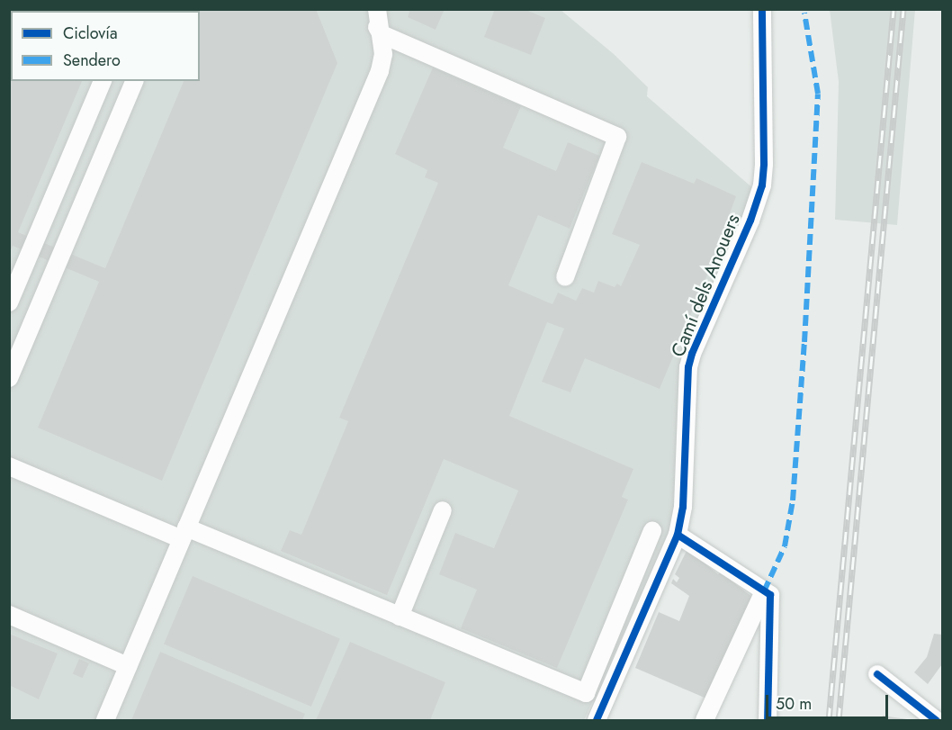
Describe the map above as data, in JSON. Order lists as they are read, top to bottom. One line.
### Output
{"streets":{"street":["Camí dels Anouers"]},"legend":["Ciclovía","Sendero"],"scale_bar":"50 m"}
